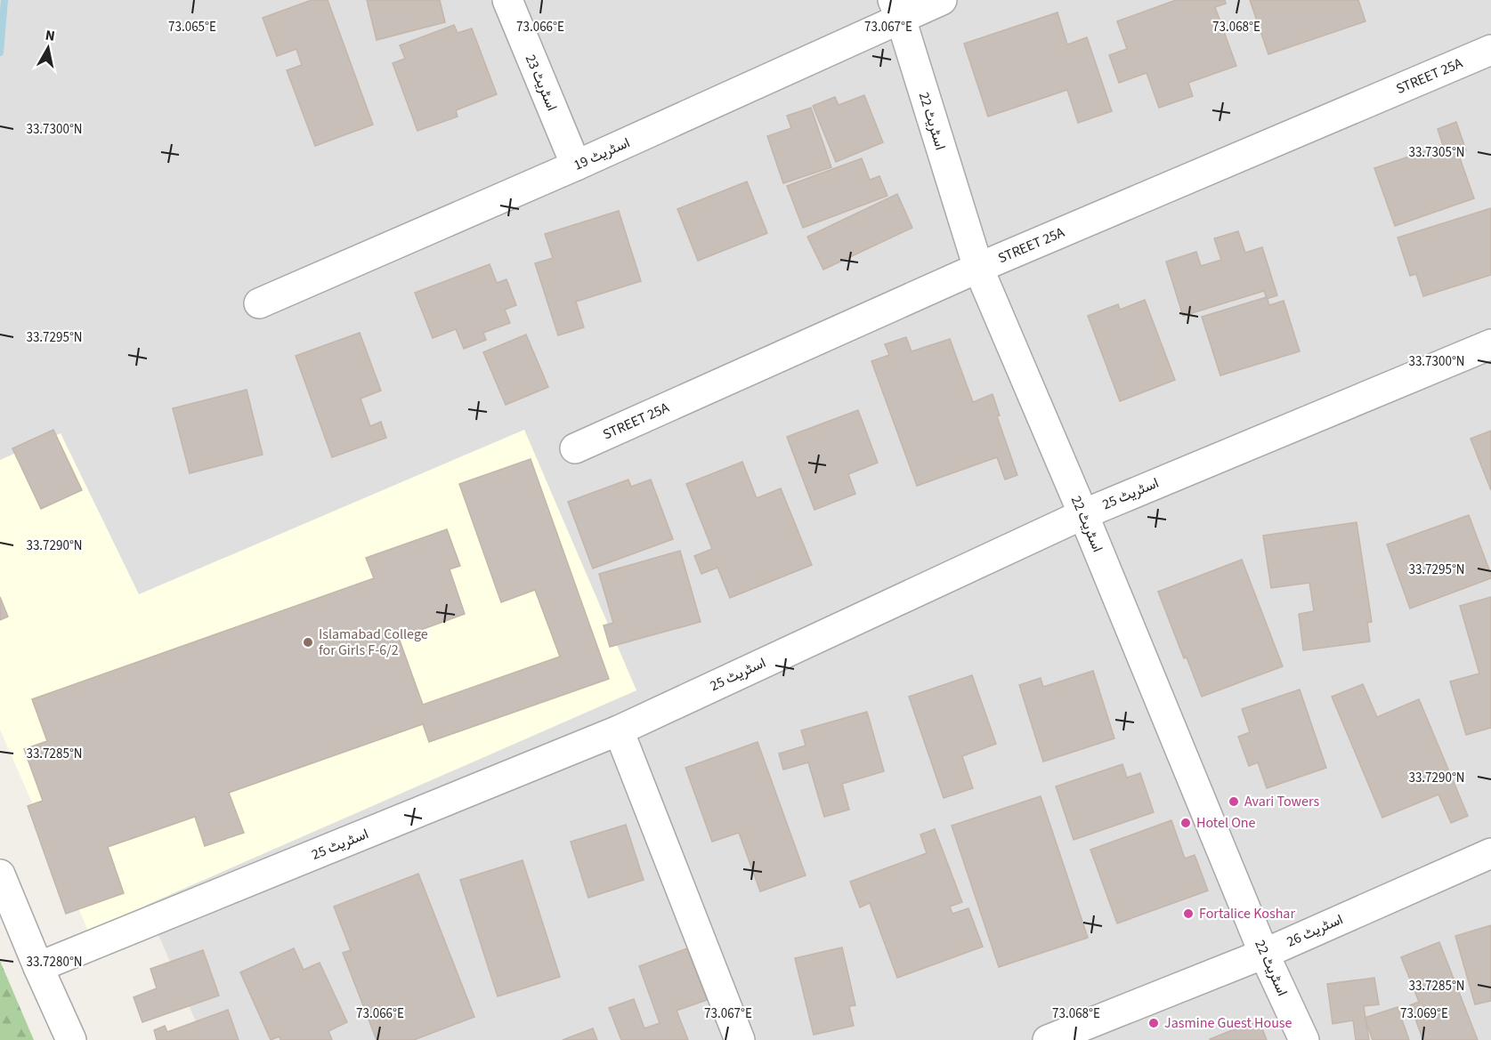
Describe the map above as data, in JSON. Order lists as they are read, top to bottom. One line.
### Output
{"streets":{"street":["STREET 25A","اسٹریٹ 23","اسٹریٹ 22","اسٹریٹ 19","اسٹریٹ 25","اسٹریٹ 26"]},"crossings":[["STREET 25A","اسٹریٹ 22"],["اسٹریٹ 23","اسٹریٹ 19"],["اسٹریٹ 22","اسٹریٹ 19"],["اسٹریٹ 22","اسٹریٹ 25"],["اسٹریٹ 22","اسٹریٹ 26"]],"places":["Islamabad College for Girls F-6/2","Avari Towers","Hotel One","Fortalice Koshar","Jasmine Guest House"],"north":"top","coordinates":["73.065°E","73.066°E","73.067°E","73.068°E","33.7300°N","33.7305°N","33.7295°N","33.7290°N","33.7285°N","33.7280°N","73.069°E"]}
